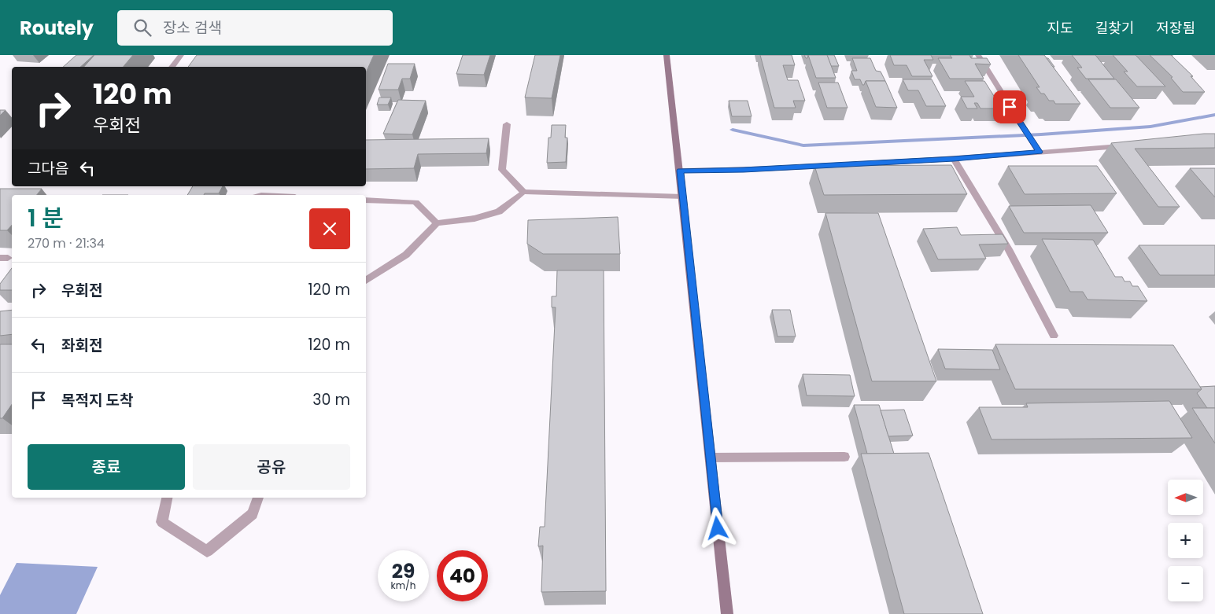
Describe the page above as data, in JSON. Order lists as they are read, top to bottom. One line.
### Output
{"north":"left","page":{"header":"Routely","search":"장소 검색","nav":["지도","길찾기","저장됨"],"turn":["120 m","우회전"],"then":"그다음","heading":["1 분","270 m · 21:34"],"list":[{"name":"우회전","value":"120 m"},{"name":"좌회전","value":"120 m"},{"name":"목적지 도착","value":"30 m"}],"buttons":["종료","공유"],"map_buttons":["+","−"],"speed":"29 km/h","limit":"40"}}
